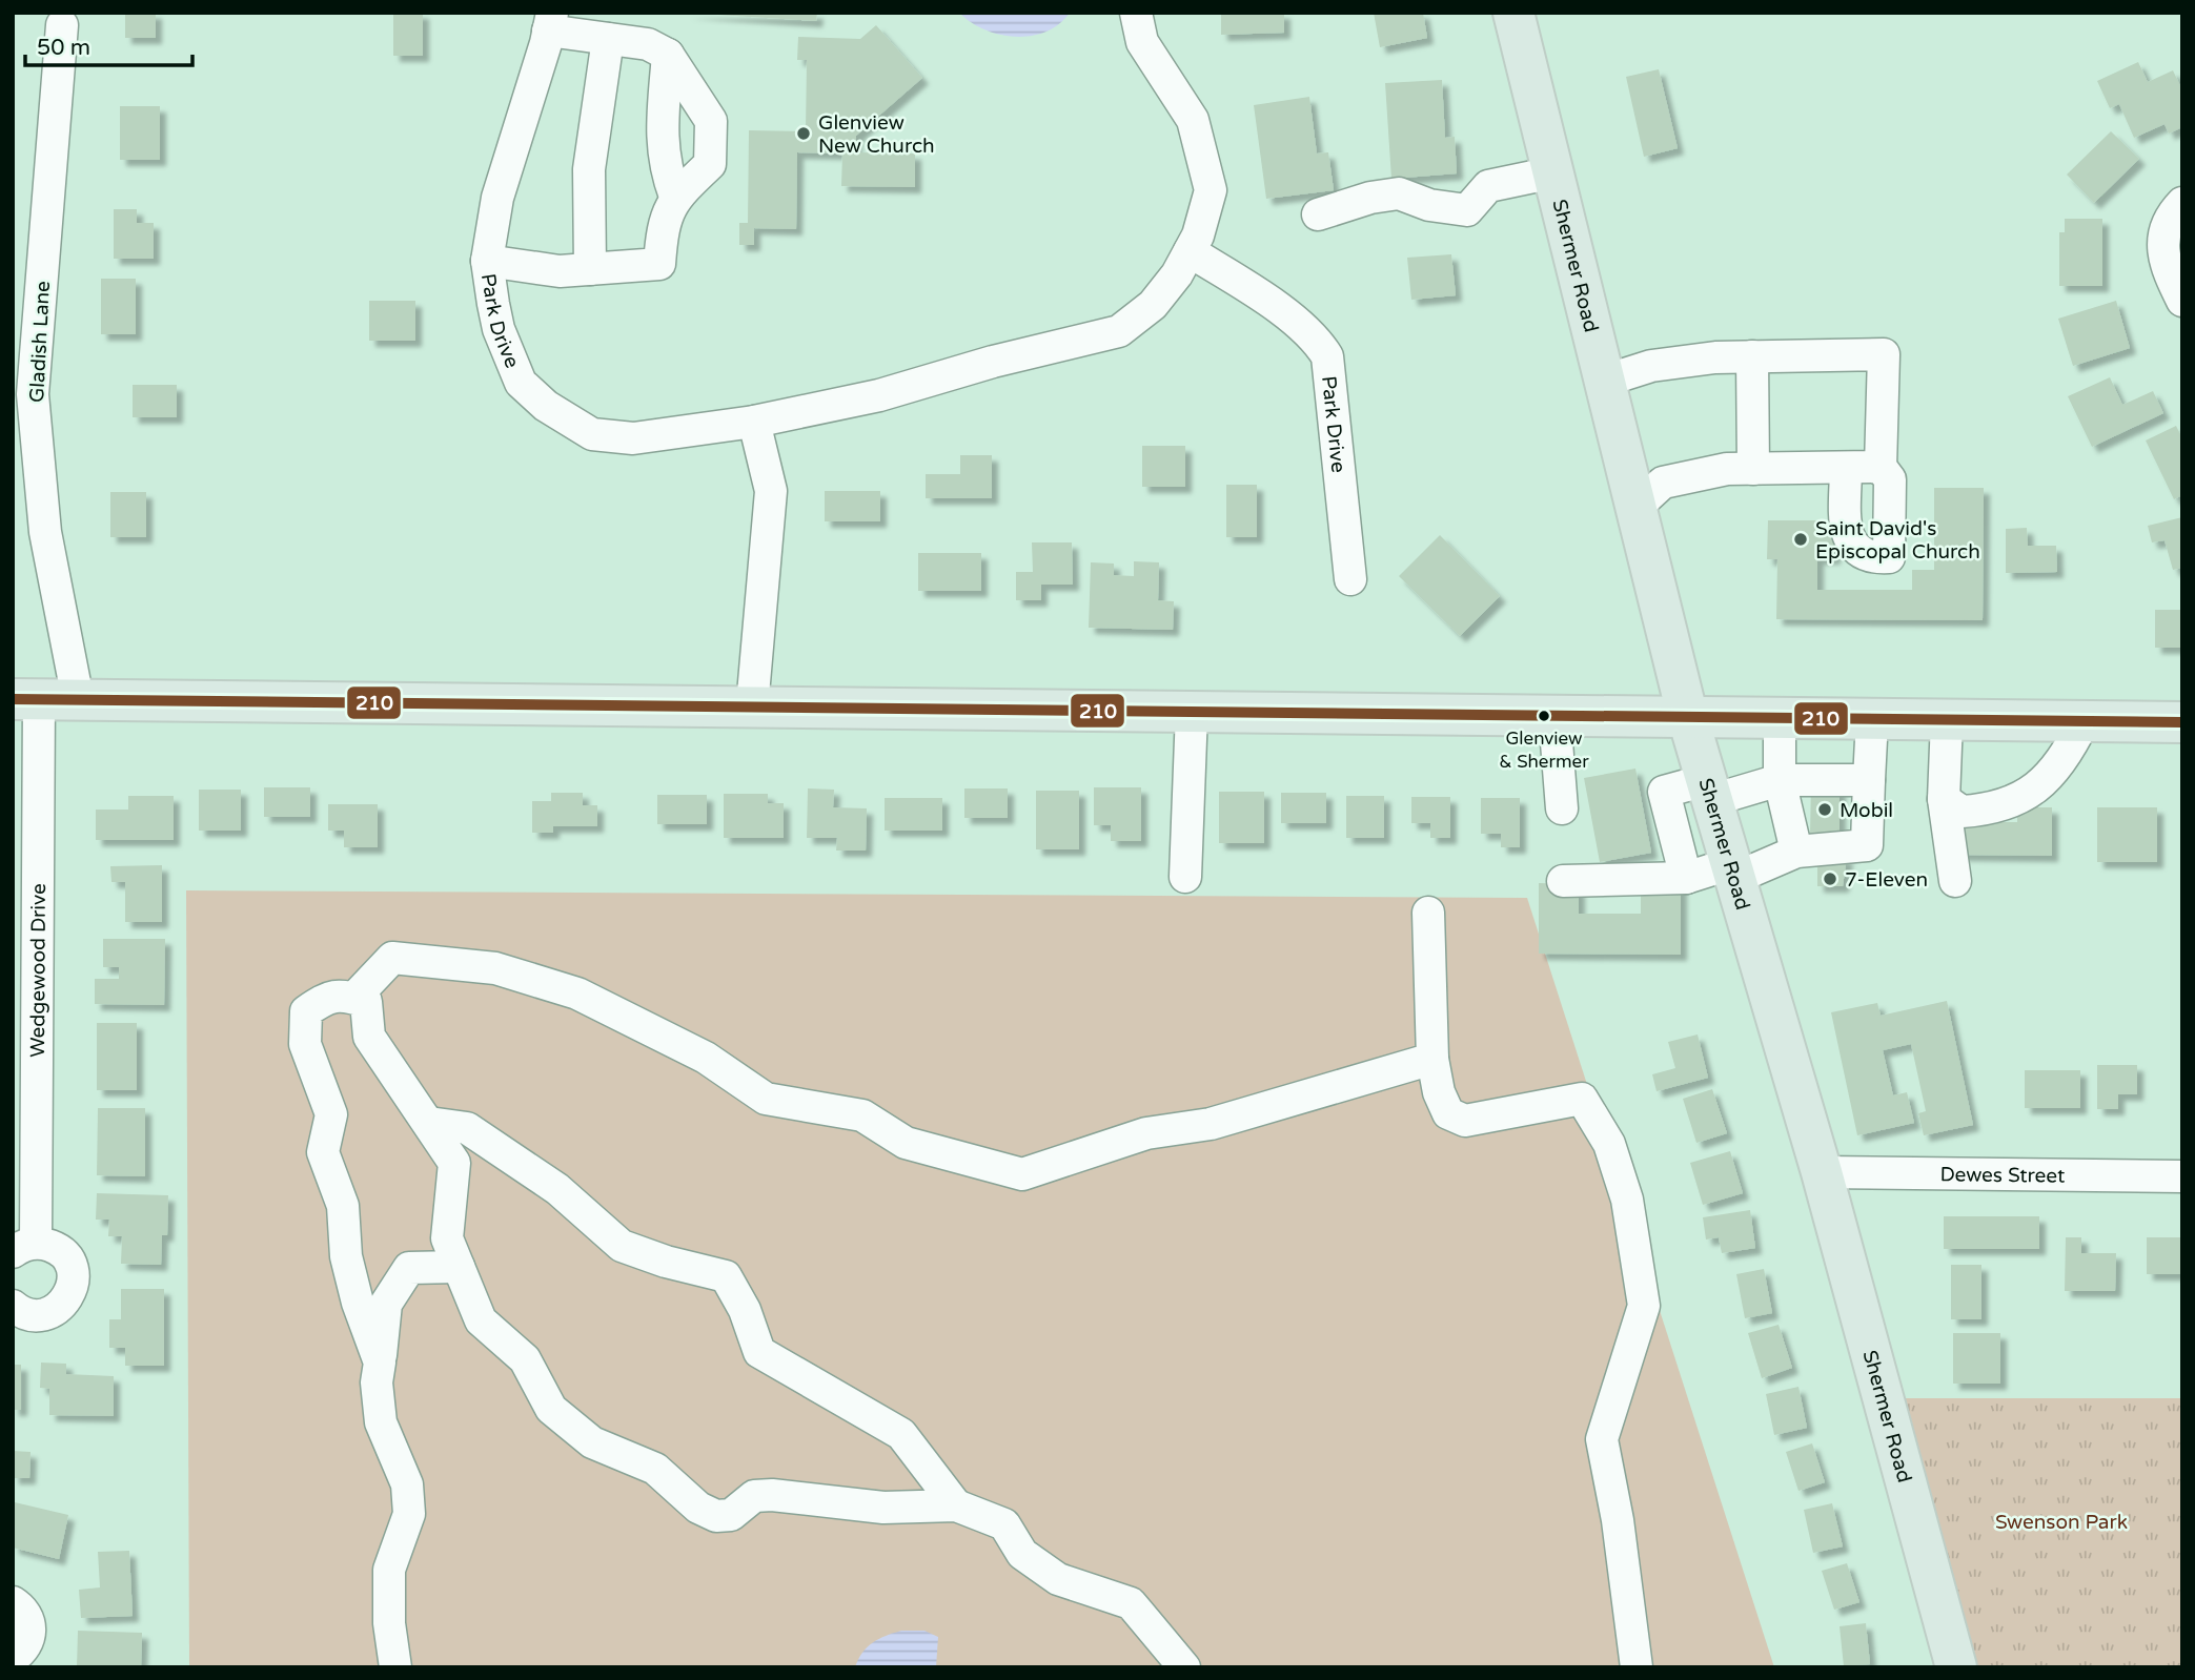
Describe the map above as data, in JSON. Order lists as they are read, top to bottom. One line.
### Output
{"streets":{"main road":["Shermer Road"],"street":["Park Drive","Gladish Lane","Wedgewood Drive","Dewes Street"]},"crossings":[["Shermer Road","Dewes Street"]],"parks":["Swenson Park"],"places":["Glenview New Church","Saint David's Episcopal Church","Glenview & Shermer","Mobil","7-Eleven"],"lines":["transit line 210"],"scale_bar":"50 m"}
